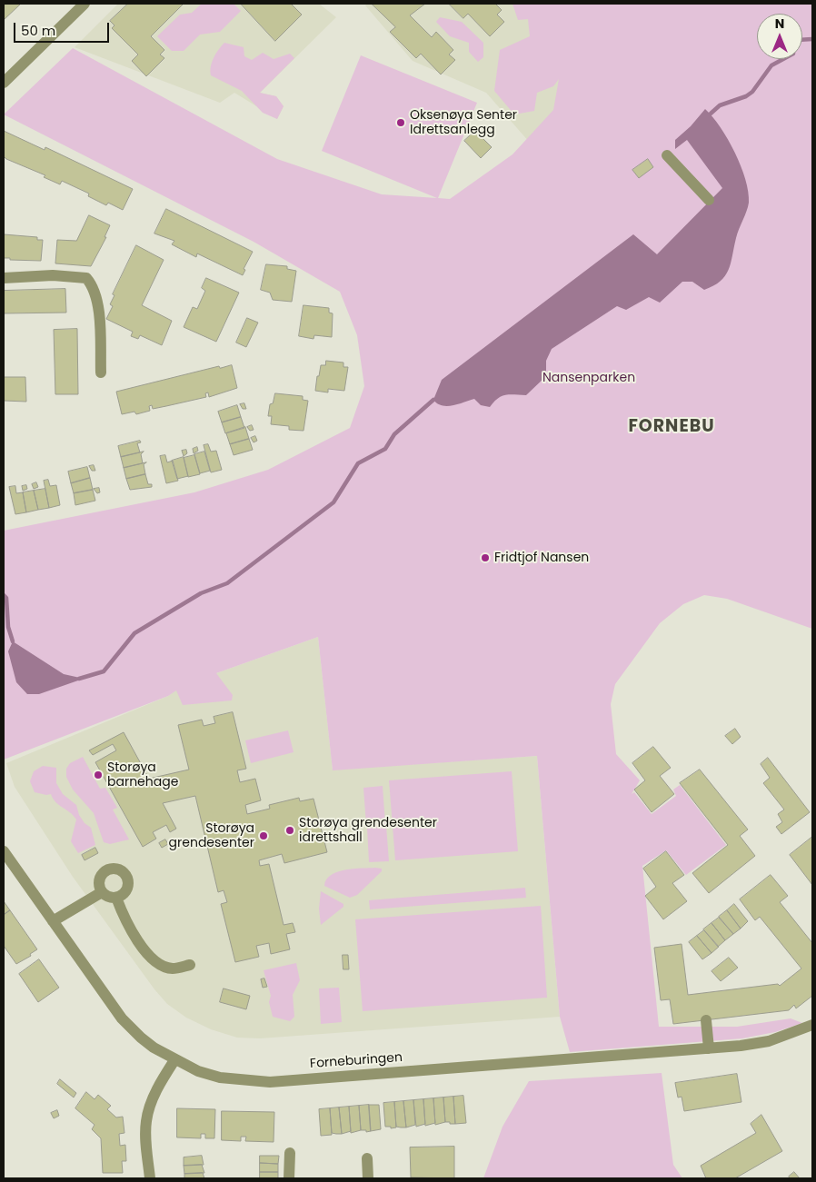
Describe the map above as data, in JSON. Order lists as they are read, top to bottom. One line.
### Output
{"streets":{"street":["Forneburingen"]},"districts":["FORNEBU"],"parks":["Nansenparken"],"places":["Oksenøya Senter Idrettsanlegg","Fridtjof Nansen","Storøya barnehage","Storøya grendesenter idrettshall","Storøya grendesenter"],"scale_bar":"50 m","north":"top"}
